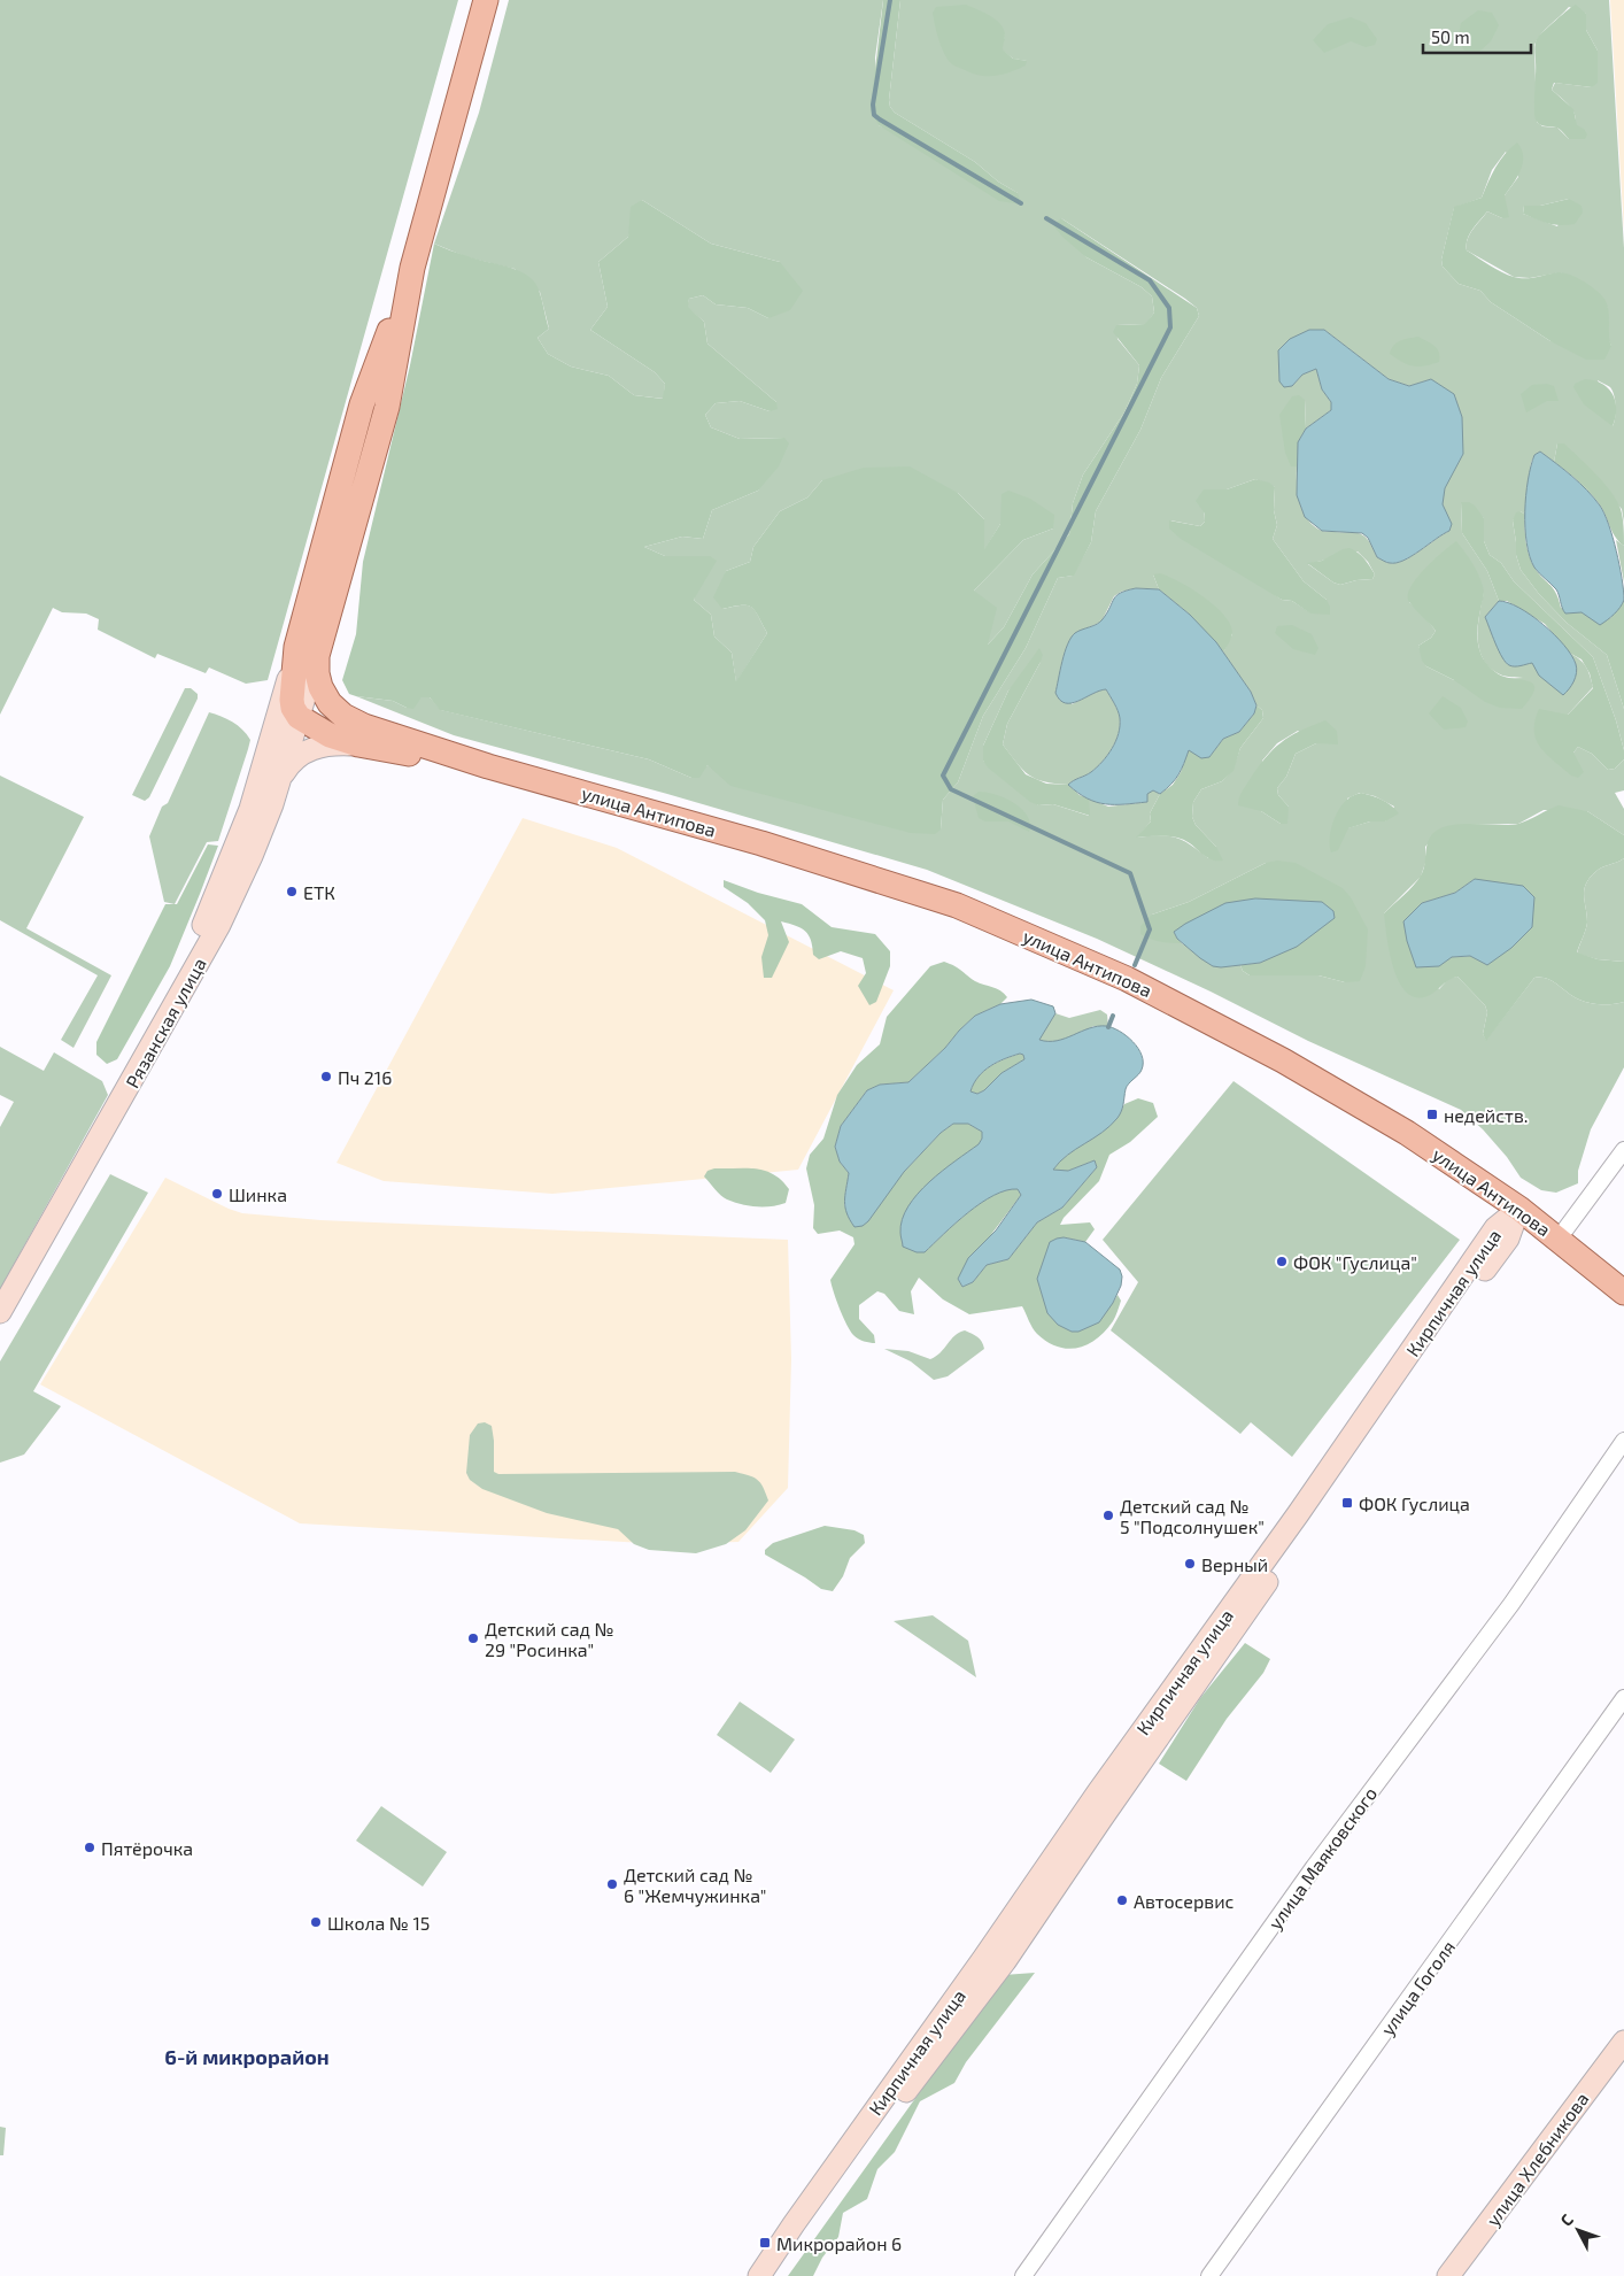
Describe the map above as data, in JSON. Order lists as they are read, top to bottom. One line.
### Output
{"streets":{"main road":["улица Антипова"],"street":["Рязанская улица","Кирпичная улица","улица Маяковского","улица Гоголя","улица Хлебникова"]},"crossings":[["улица Антипова","Рязанская улица"],["улица Антипова","Кирпичная улица"]],"districts":["6-й микрорайон"],"places":{"other":["ЕТК","Пч 216","Шинка","ФОК \"Гуслица\"","Детский сад № 5 \"Подсолнушек\"","Верный","Детский сад № 29 \"Росинка\"","Пятёрочка","Детский сад № 6 \"Жемчужинка\"","Автосервис","Школа № 15"],"transit":["недейств.","ФОК Гуслица","Микрорайон 6"]},"scale_bar":"50 m","north":"top left"}
